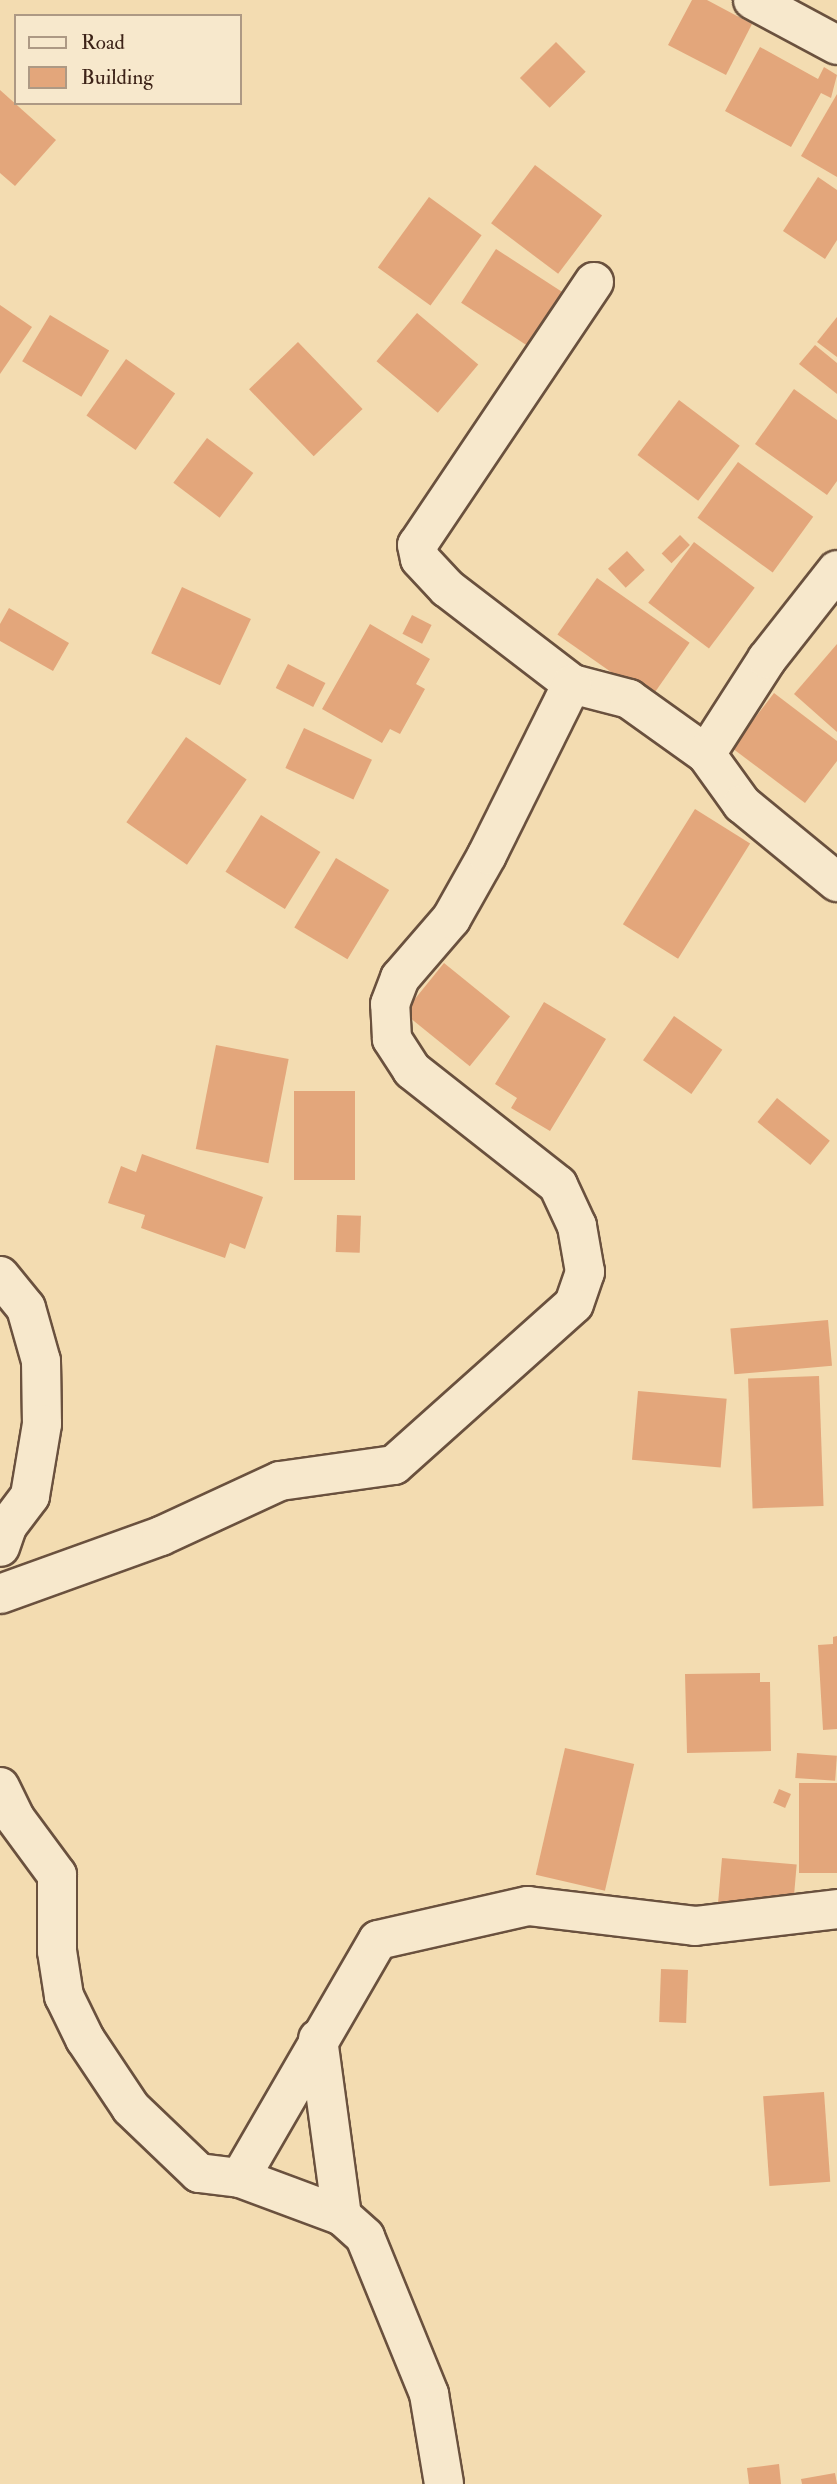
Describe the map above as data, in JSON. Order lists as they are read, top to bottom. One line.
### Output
{"legend":["Road","Building"]}
